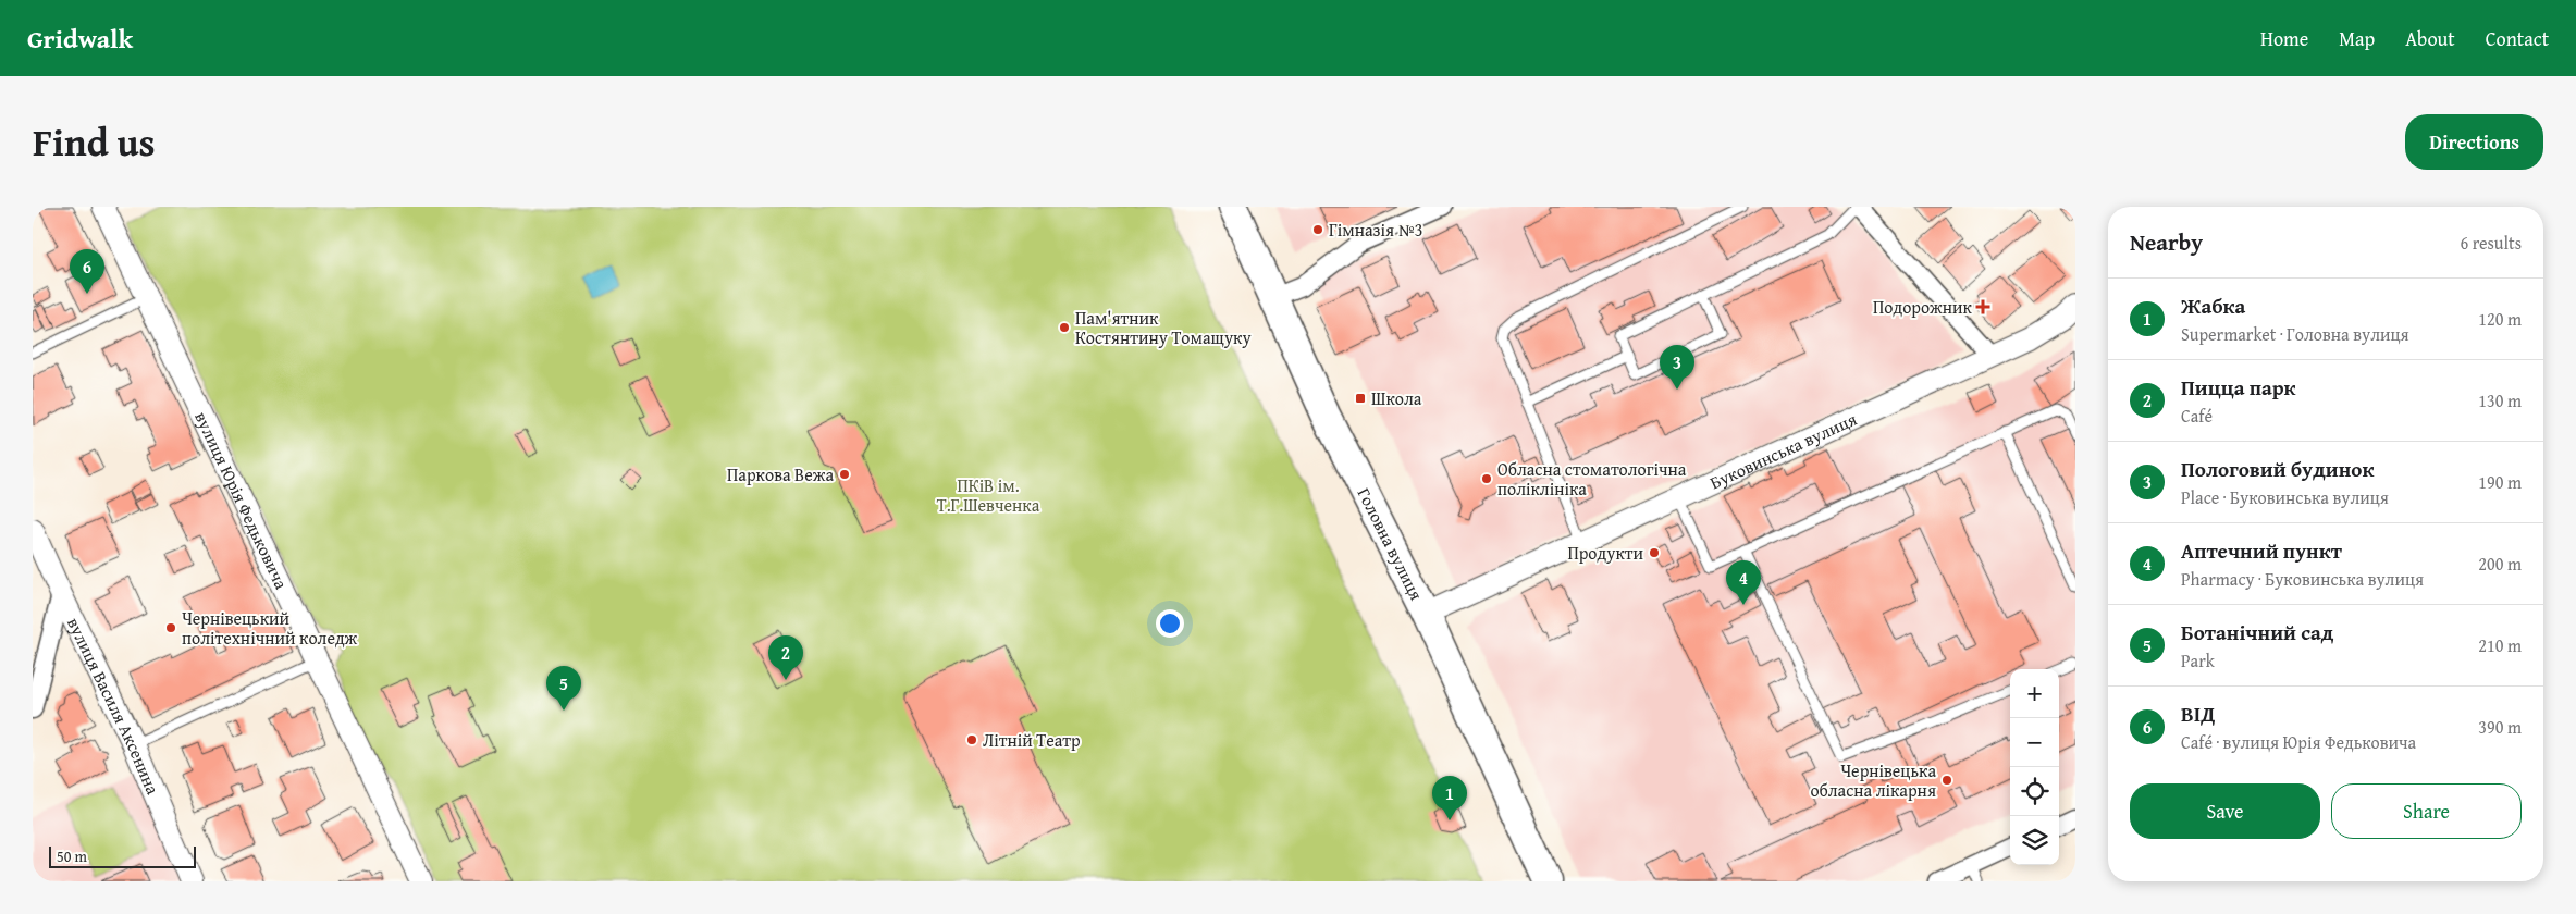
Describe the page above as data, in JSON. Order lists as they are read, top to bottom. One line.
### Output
{"streets":{"main road":["Головна вулиця"],"street":["Буковинська вулиця","вулиця Юрія Федьковича","вулиця Василя Аксенина"]},"crossings":[["Буковинська вулиця","Головна вулиця"]],"parks":["ПКіВ ім. Т.Г.Шевченка"],"places":{"other":["Гімназія №3","Пам'ятник Костянтину Томащуку","Паркова Вежа","Обласна стоматологічна поліклініка","Продукти","Чернівецький політехнічний коледж","Літній Театр","Чернівецька обласна лікарня"],"health":["Подорожник"],"transit":["Школа"]},"scale_bar":"50 m","page":{"header":"Gridwalk","nav":["Home","Map","About","Contact"],"title":"Find us","buttons":["Directions",["Save","Share"]],"heading":["Nearby","6 results"],"pins":["6","3","4","2","5","1"],"list":[{"mark":"1","name":"Жабка","note":"Supermarket · Головна вулиця","value":"120 m"},{"mark":"2","name":"Пицца парк","note":"Café","value":"130 m"},{"mark":"3","name":"Пологовий будинок","note":"Place · Буковинська вулиця","value":"190 m"},{"mark":"4","name":"Аптечний пункт","note":"Pharmacy · Буковинська вулиця","value":"200 m"},{"mark":"5","name":"Ботанічний сад","note":"Park","value":"210 m"},{"mark":"6","name":"ВІД","note":"Café · вулиця Юрія Федьковича","value":"390 m"}],"map_buttons":["+","−"],"scale":"50 m"}}
